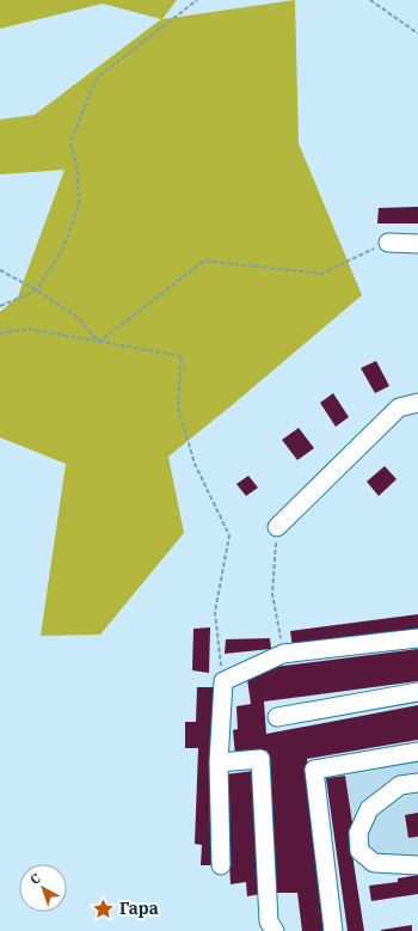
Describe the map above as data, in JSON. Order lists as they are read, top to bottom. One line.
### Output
{"places":{"place":["Гара"]},"north":"top left"}
